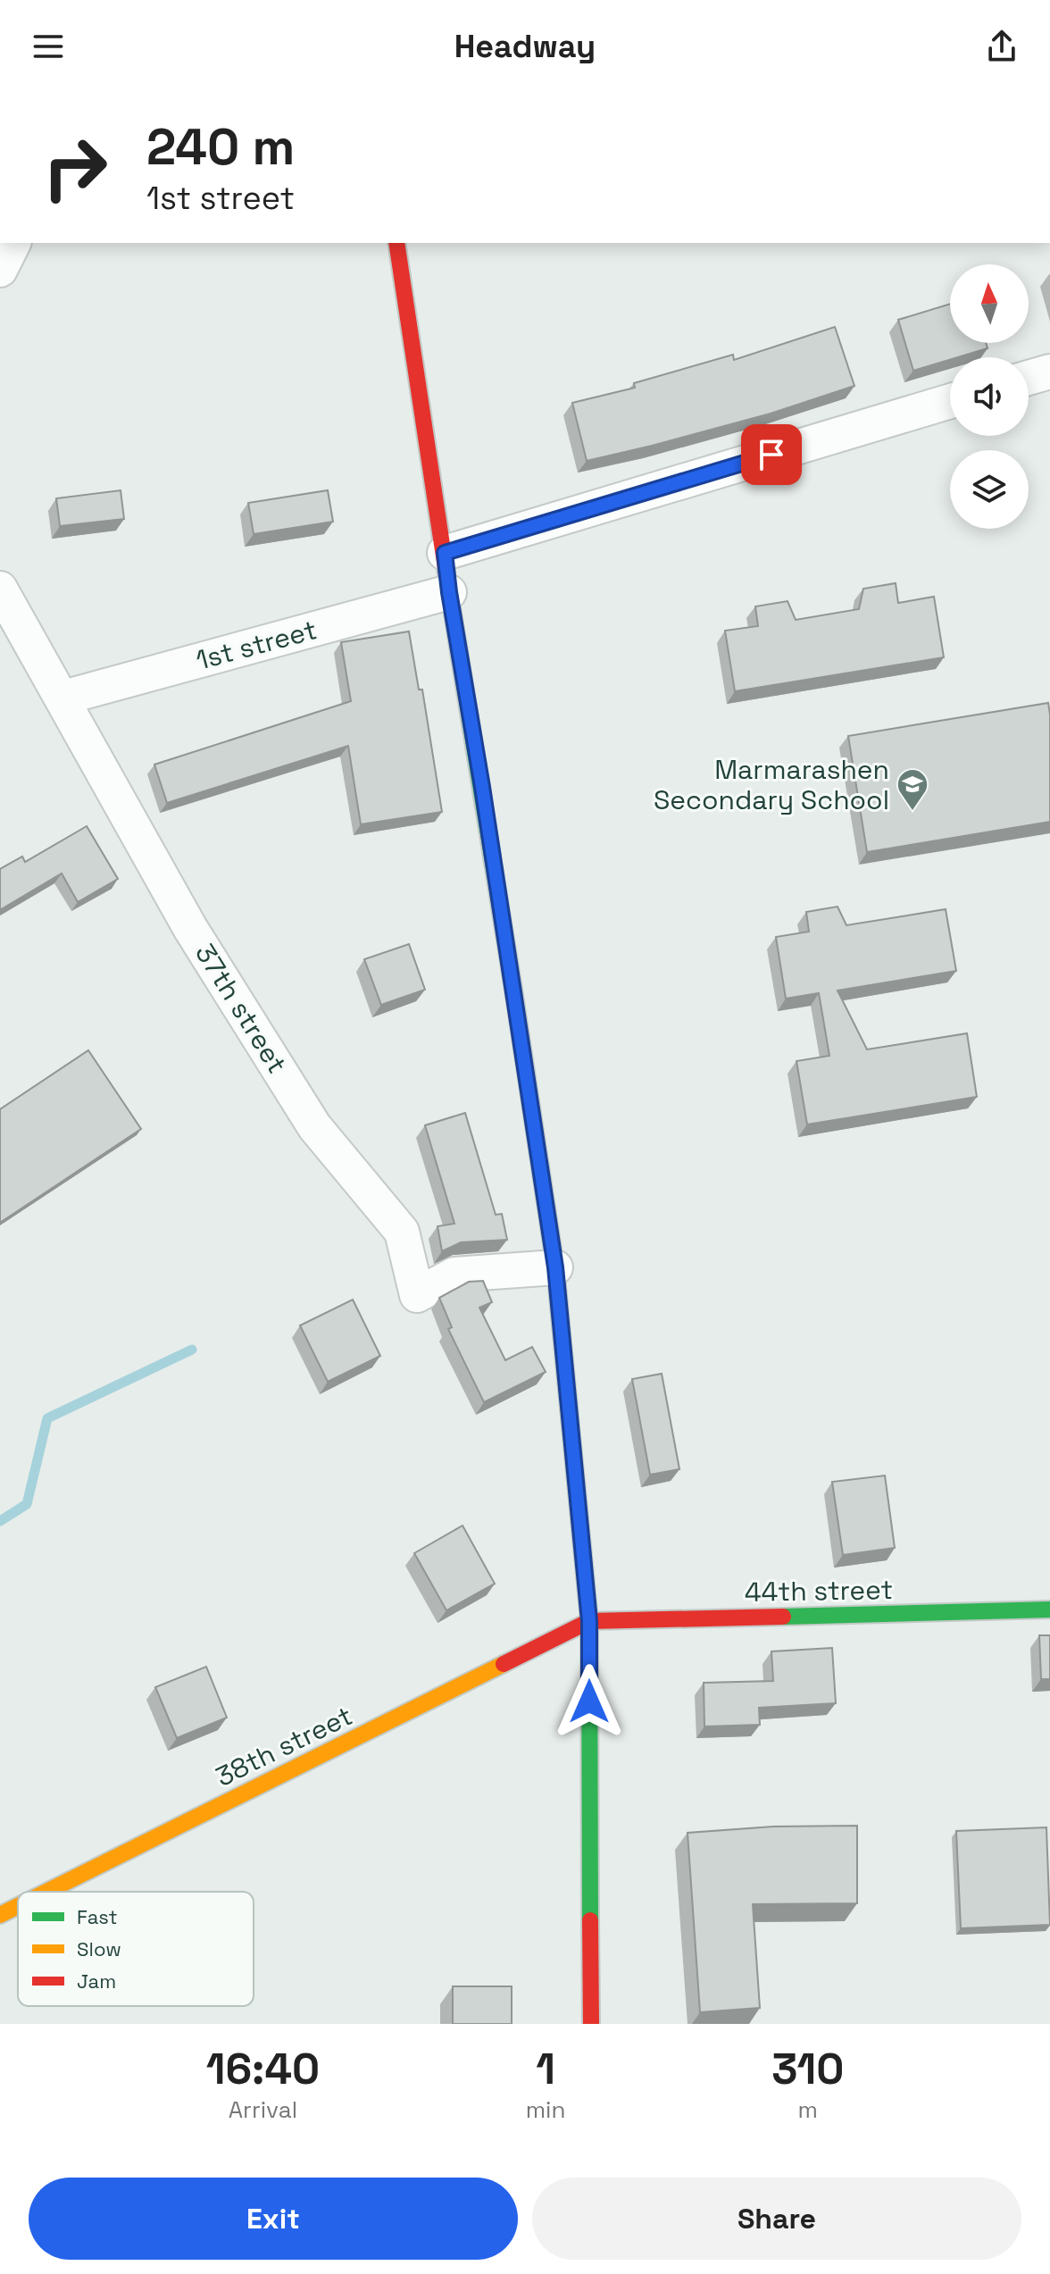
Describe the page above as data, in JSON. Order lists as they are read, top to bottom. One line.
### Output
{"streets":{"main road":["44th street","38th street"],"street":["1st street","37th street"]},"crossings":[["1st street","37th street"],["44th street","38th street"]],"places":{"school or university":["Marmarashen Secondary School"]},"legend":["Fast","Slow","Jam"],"north":"top","page":{"header":"Headway","turn":["240 m","1st street"],"eta":["16:40","Arrival","1","min","310","m"],"buttons":["Exit","Share"]}}
